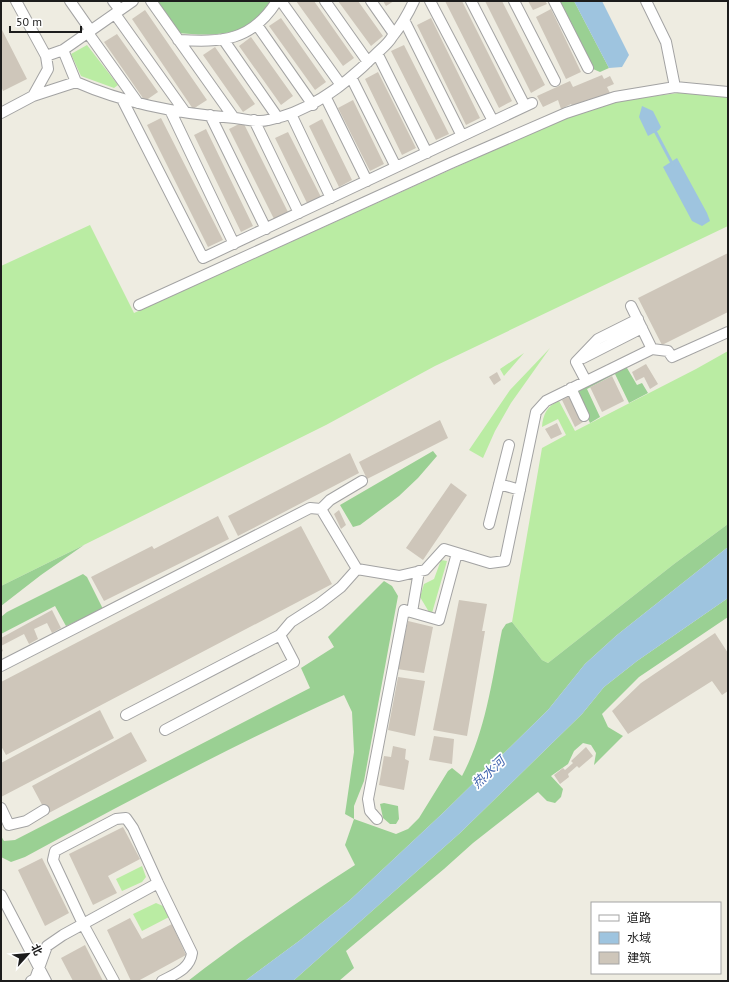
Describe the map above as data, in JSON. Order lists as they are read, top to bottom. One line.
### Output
{"water":["热水河"],"legend":["道路","水域","建筑"],"scale_bar":"50 m","north":"top right"}
